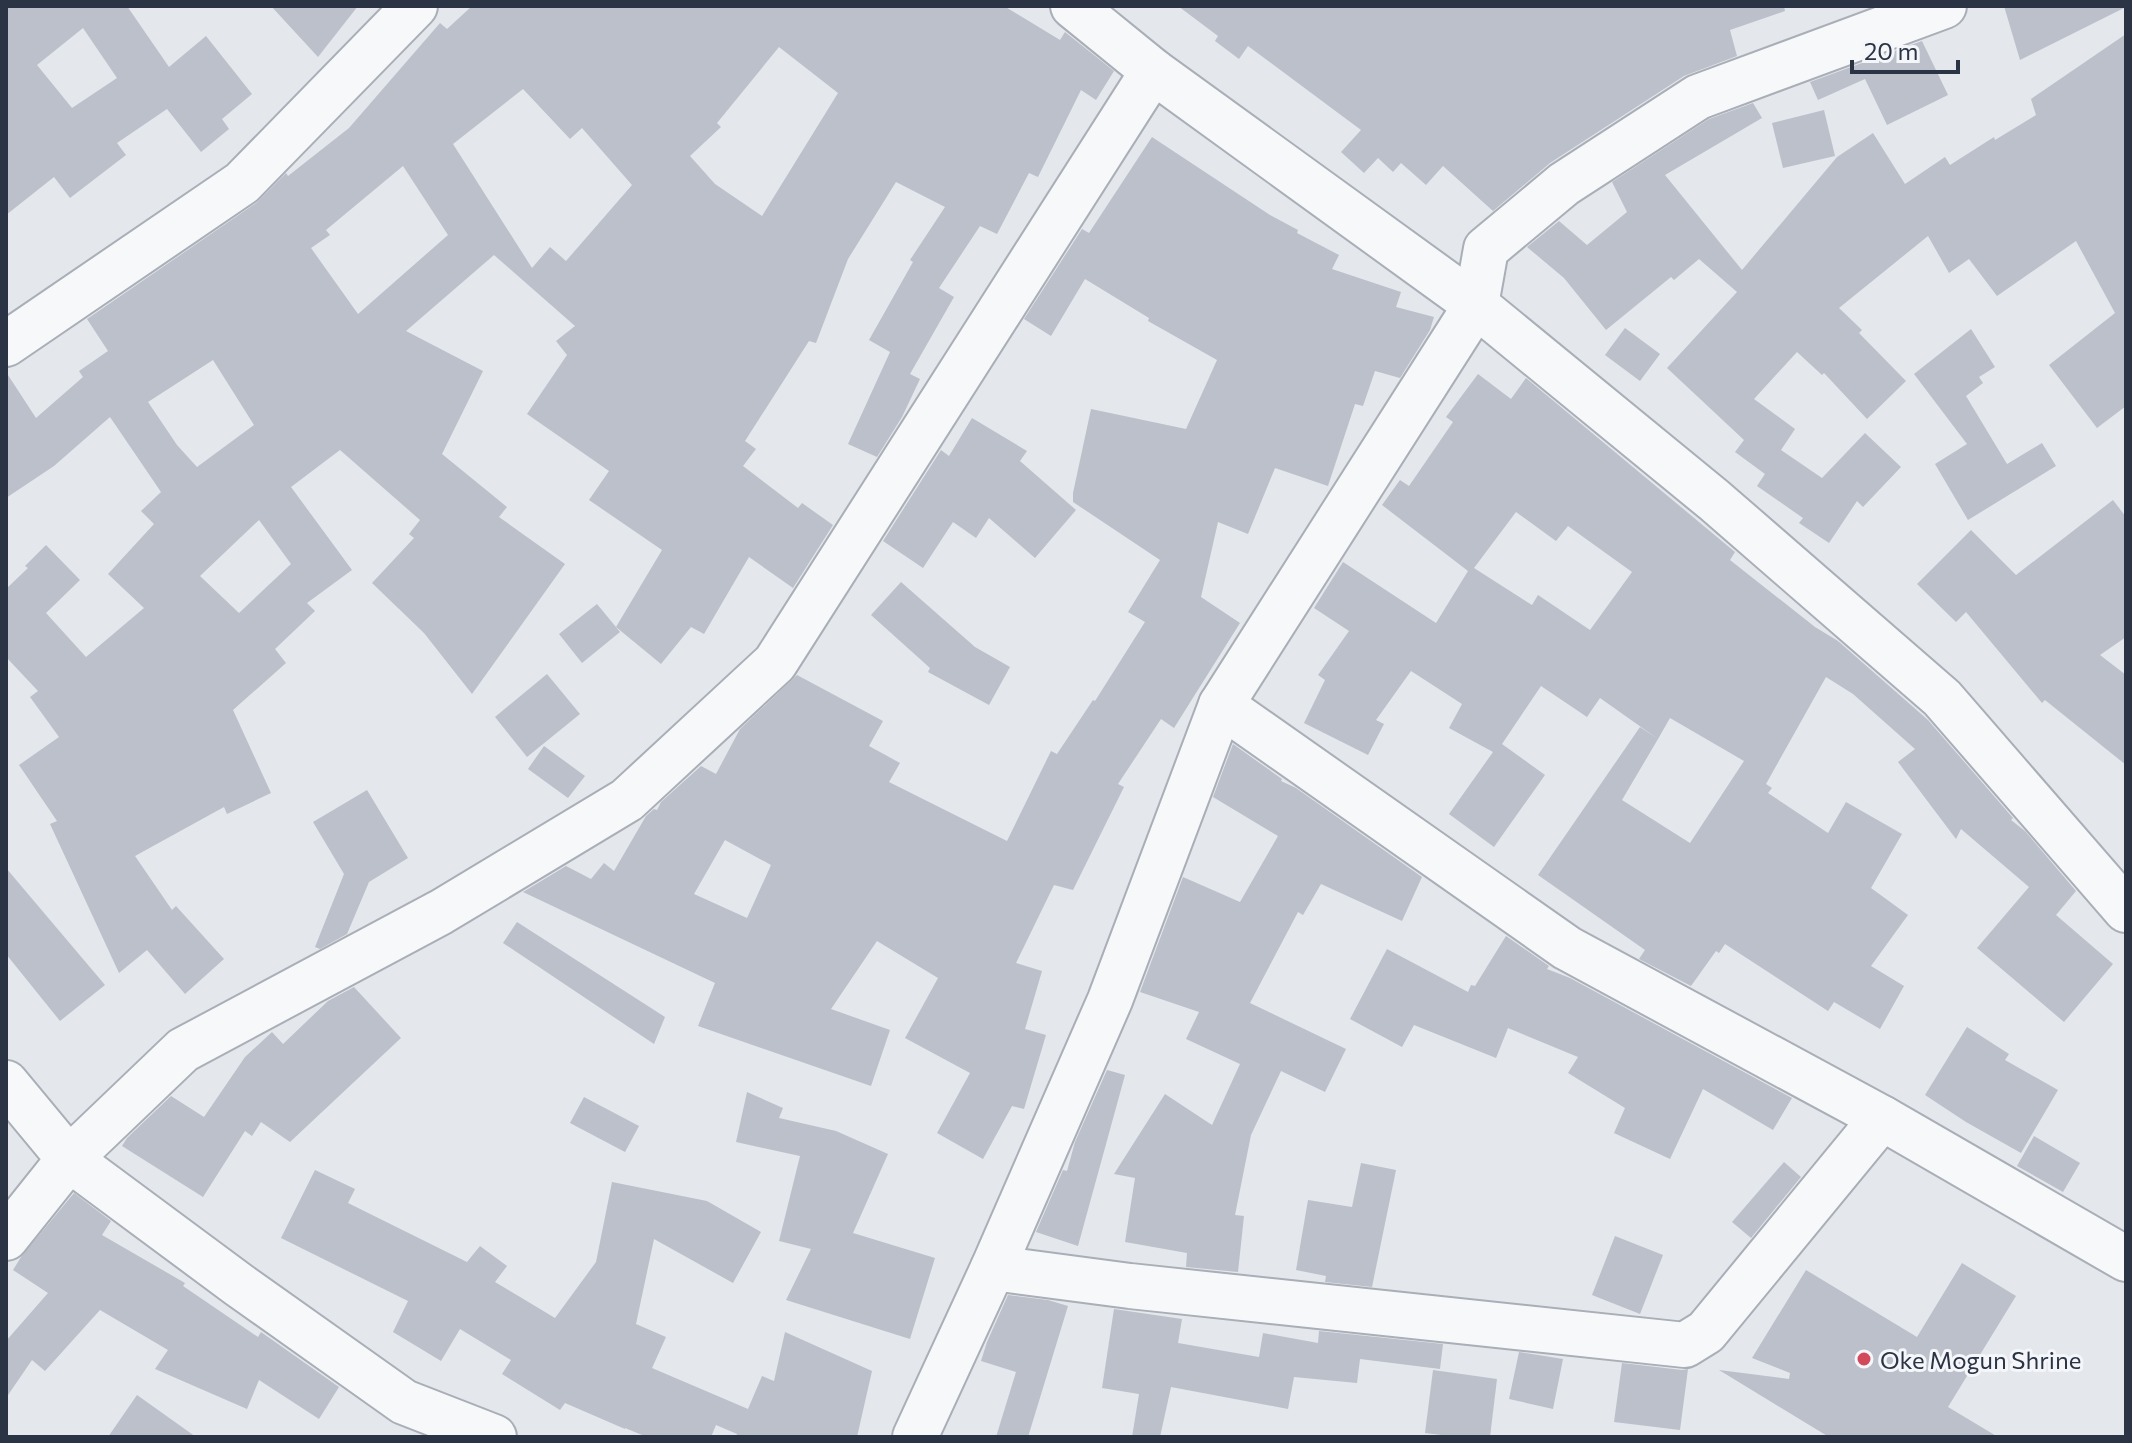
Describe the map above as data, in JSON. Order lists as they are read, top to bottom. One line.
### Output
{"places":["Oke Mogun Shrine"],"scale_bar":"20 m"}
